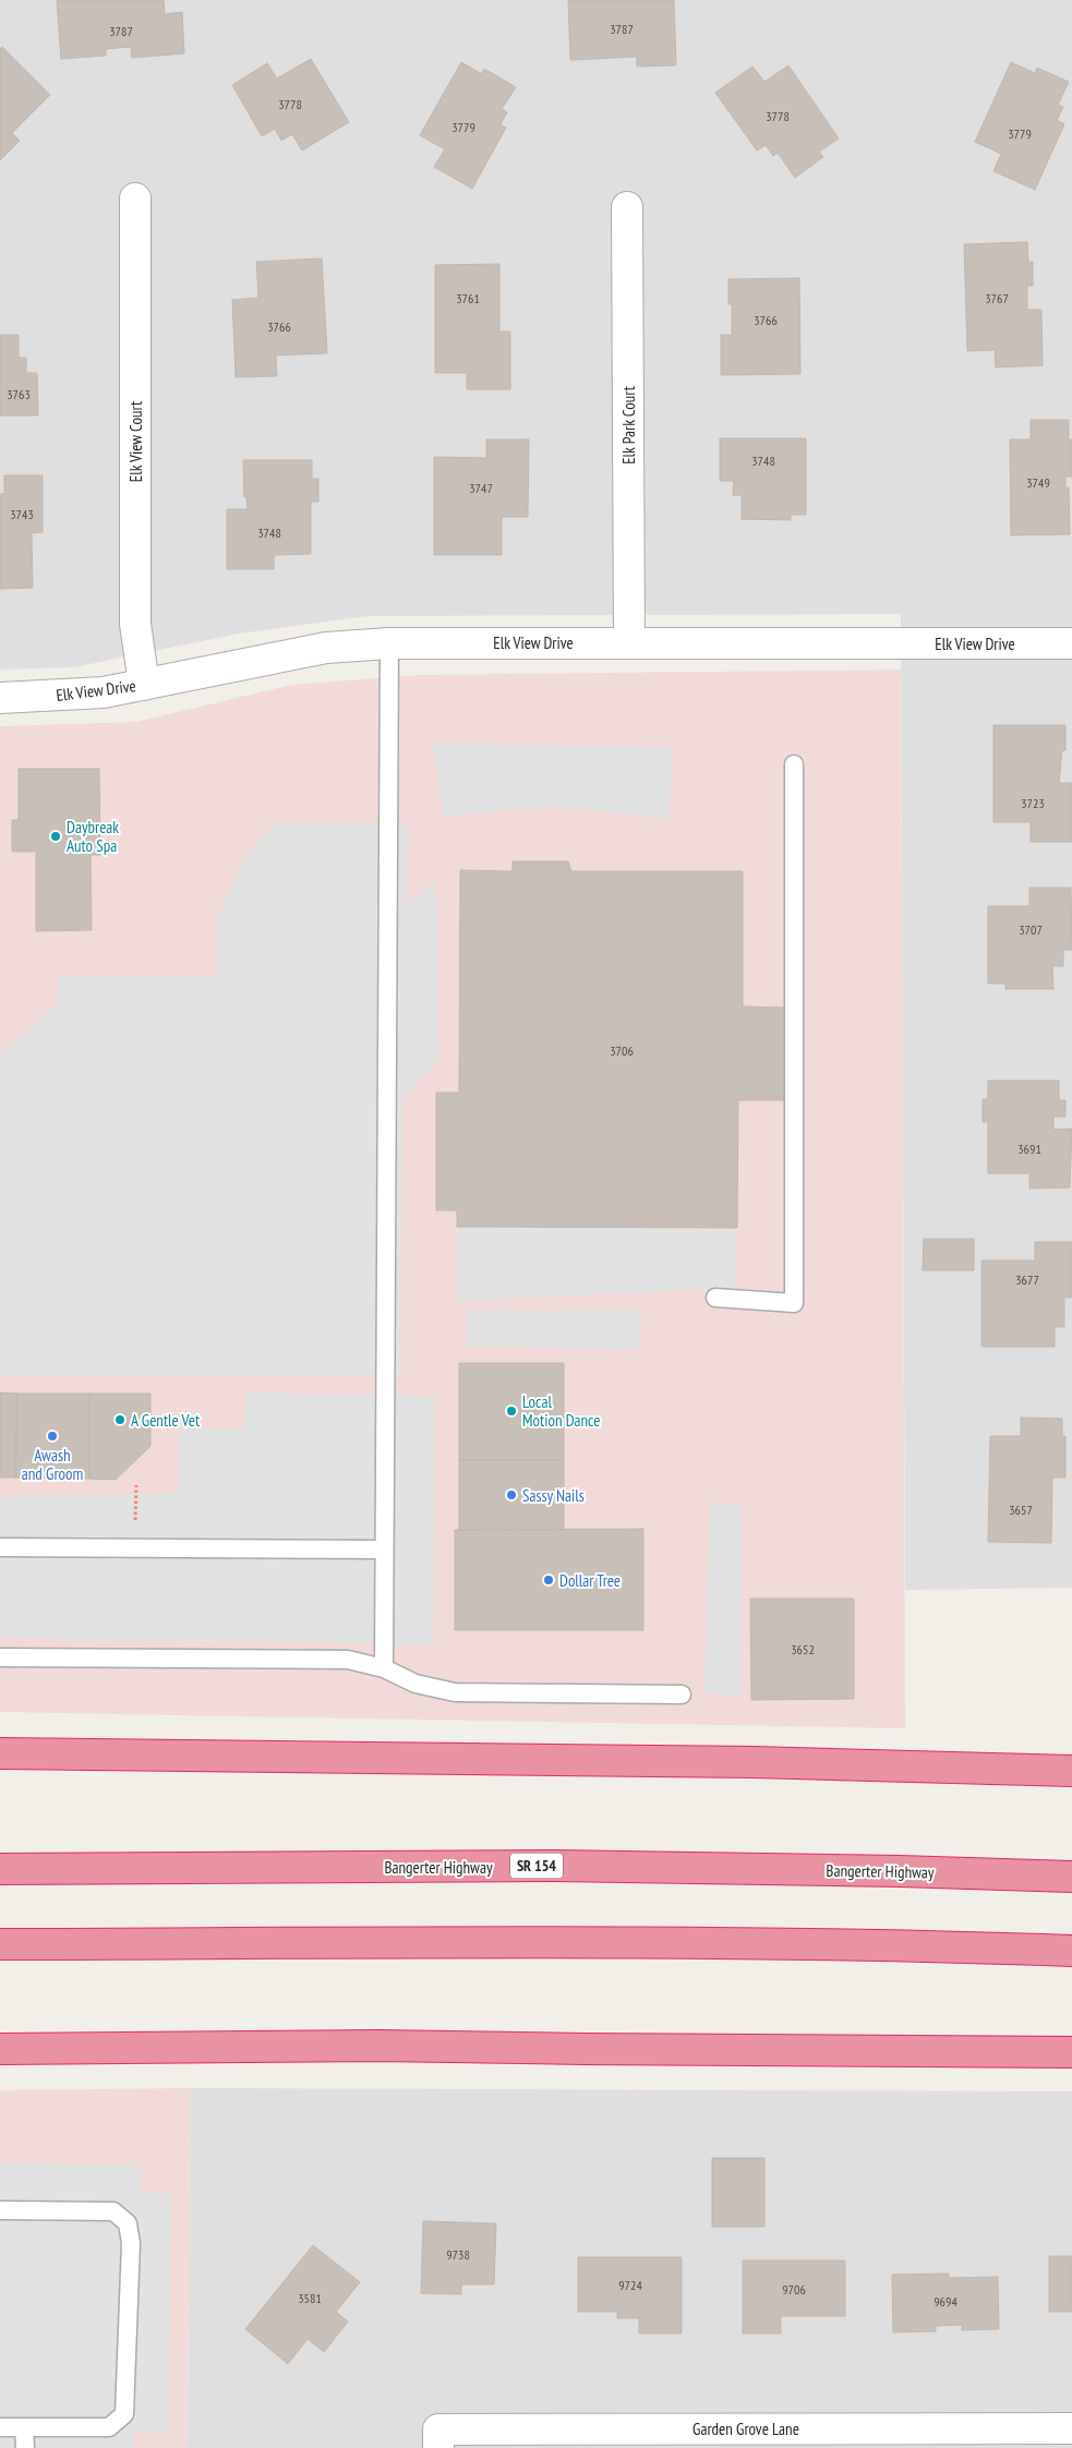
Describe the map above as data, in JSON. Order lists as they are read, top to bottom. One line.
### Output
{"streets":{"highway":["SR 154","Bangerter Highway"],"street":["Elk Park Court","Elk View Court","Elk View Drive","Garden Grove Lane"]},"crossings":[["Elk Park Court","Elk View Drive"],["Elk View Court","Elk View Drive"]],"places":["Daybreak Auto Spa","Local Motion Dance","A Gentle Vet","Awash and Groom","Sassy Nails","Dollar Tree"],"house_numbers":["3787","3787","3778","3778","3779","3779","3761","3767","3766","3766","3763","3748","3749","3747","3743","3748","3723","3707","3706","3691","3677","3657","3652","9738","9724","9706","3581","9694"]}
